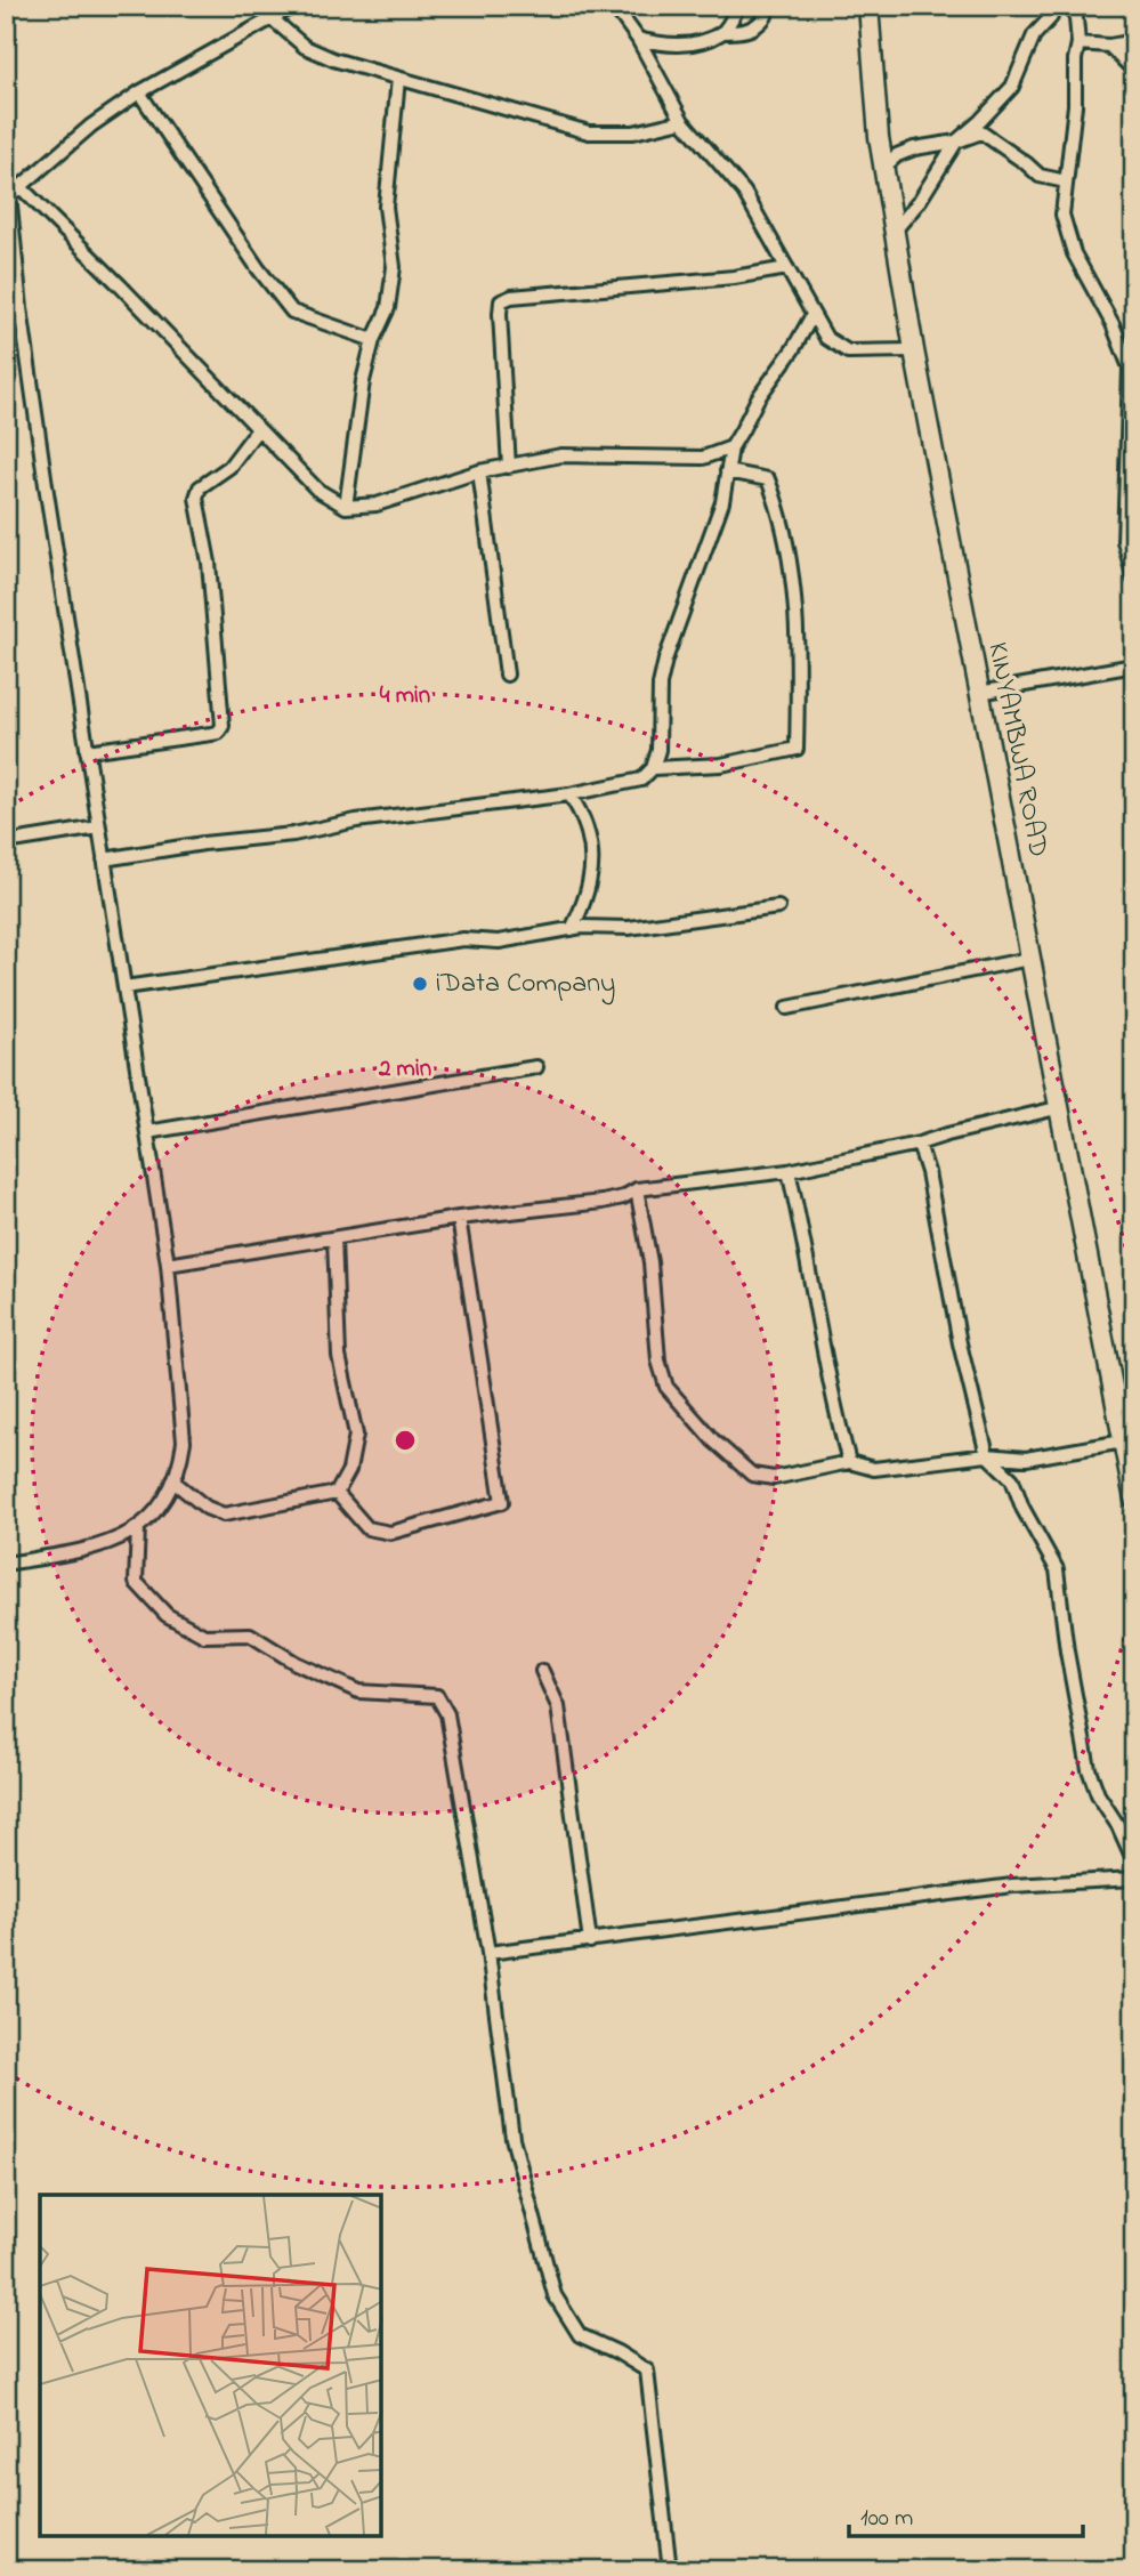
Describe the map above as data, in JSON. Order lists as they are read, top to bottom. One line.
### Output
{"streets":{"street":["KINYAMBWA ROAD"]},"places":["iData Company"],"scale_bar":"100 m","rings":["4 min","2 min"]}
